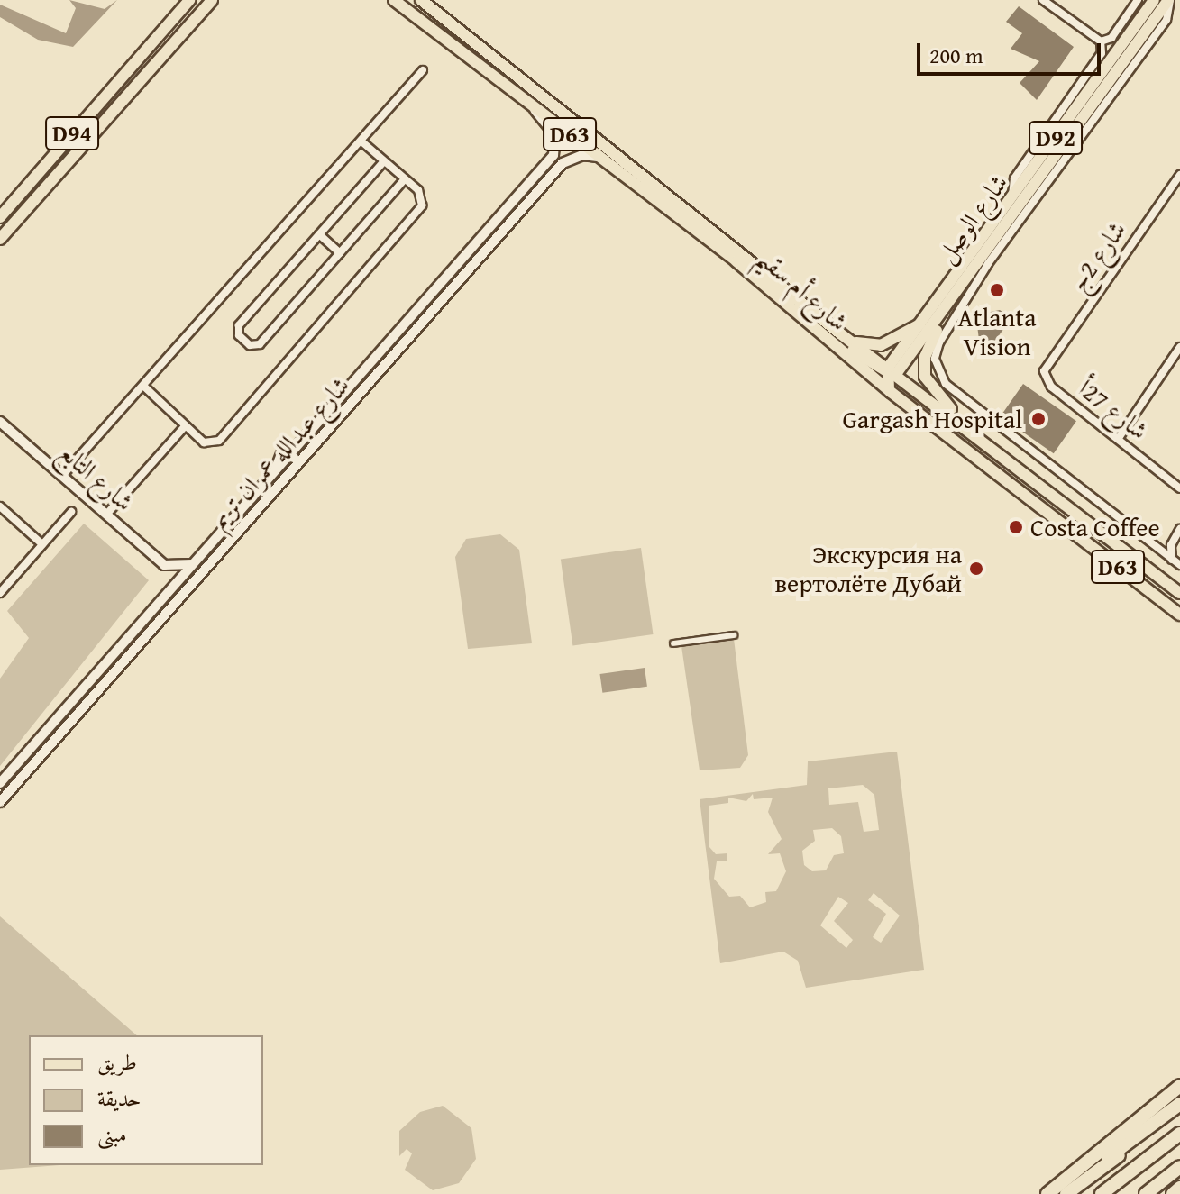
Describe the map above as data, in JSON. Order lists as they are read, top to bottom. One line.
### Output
{"streets":{"main road":["D94","D63","D92","شارع الوصل","شارع أم سقيم"],"street":["شارع 2ج","شارع 27أ","شارع عبدالله عمران تريم","شارع التابع"]},"crossings":[["شارع الوصل","شارع أم سقيم"],["شارع 2ج","شارع 27أ"],["شارع أم سقيم","شارع عبدالله عمران تريم"]],"places":["Atlanta Vision","Gargash Hospital","Costa Coffee","Экскурсия на вертолёте Дубай"],"legend":["طريق","حديقة","مبنى"],"scale_bar":"200 m"}
